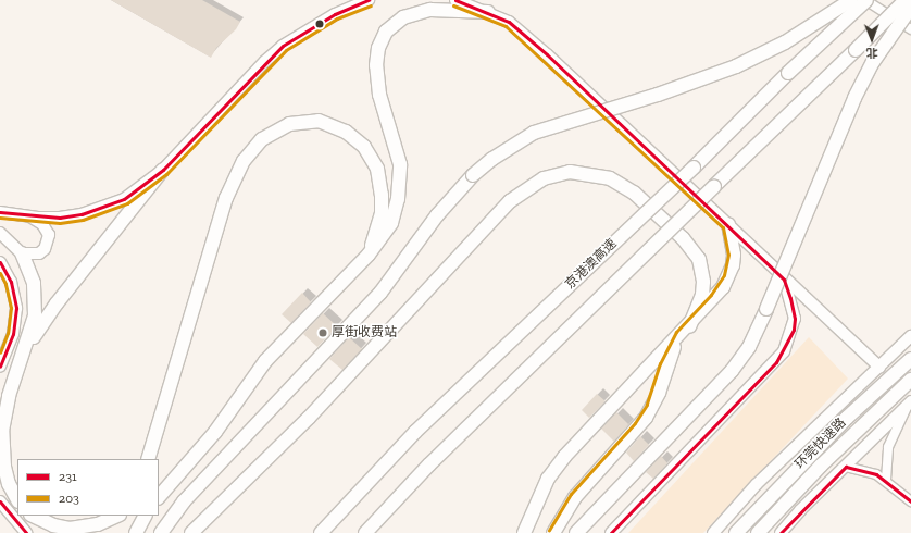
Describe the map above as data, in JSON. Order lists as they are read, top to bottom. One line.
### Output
{"streets":{"highway":["京港澳高速","环莞快速路"]},"places":["厚街收费站"],"lines":["transit line 231","transit line 203"],"legend":["231","203"],"north":"bottom"}
